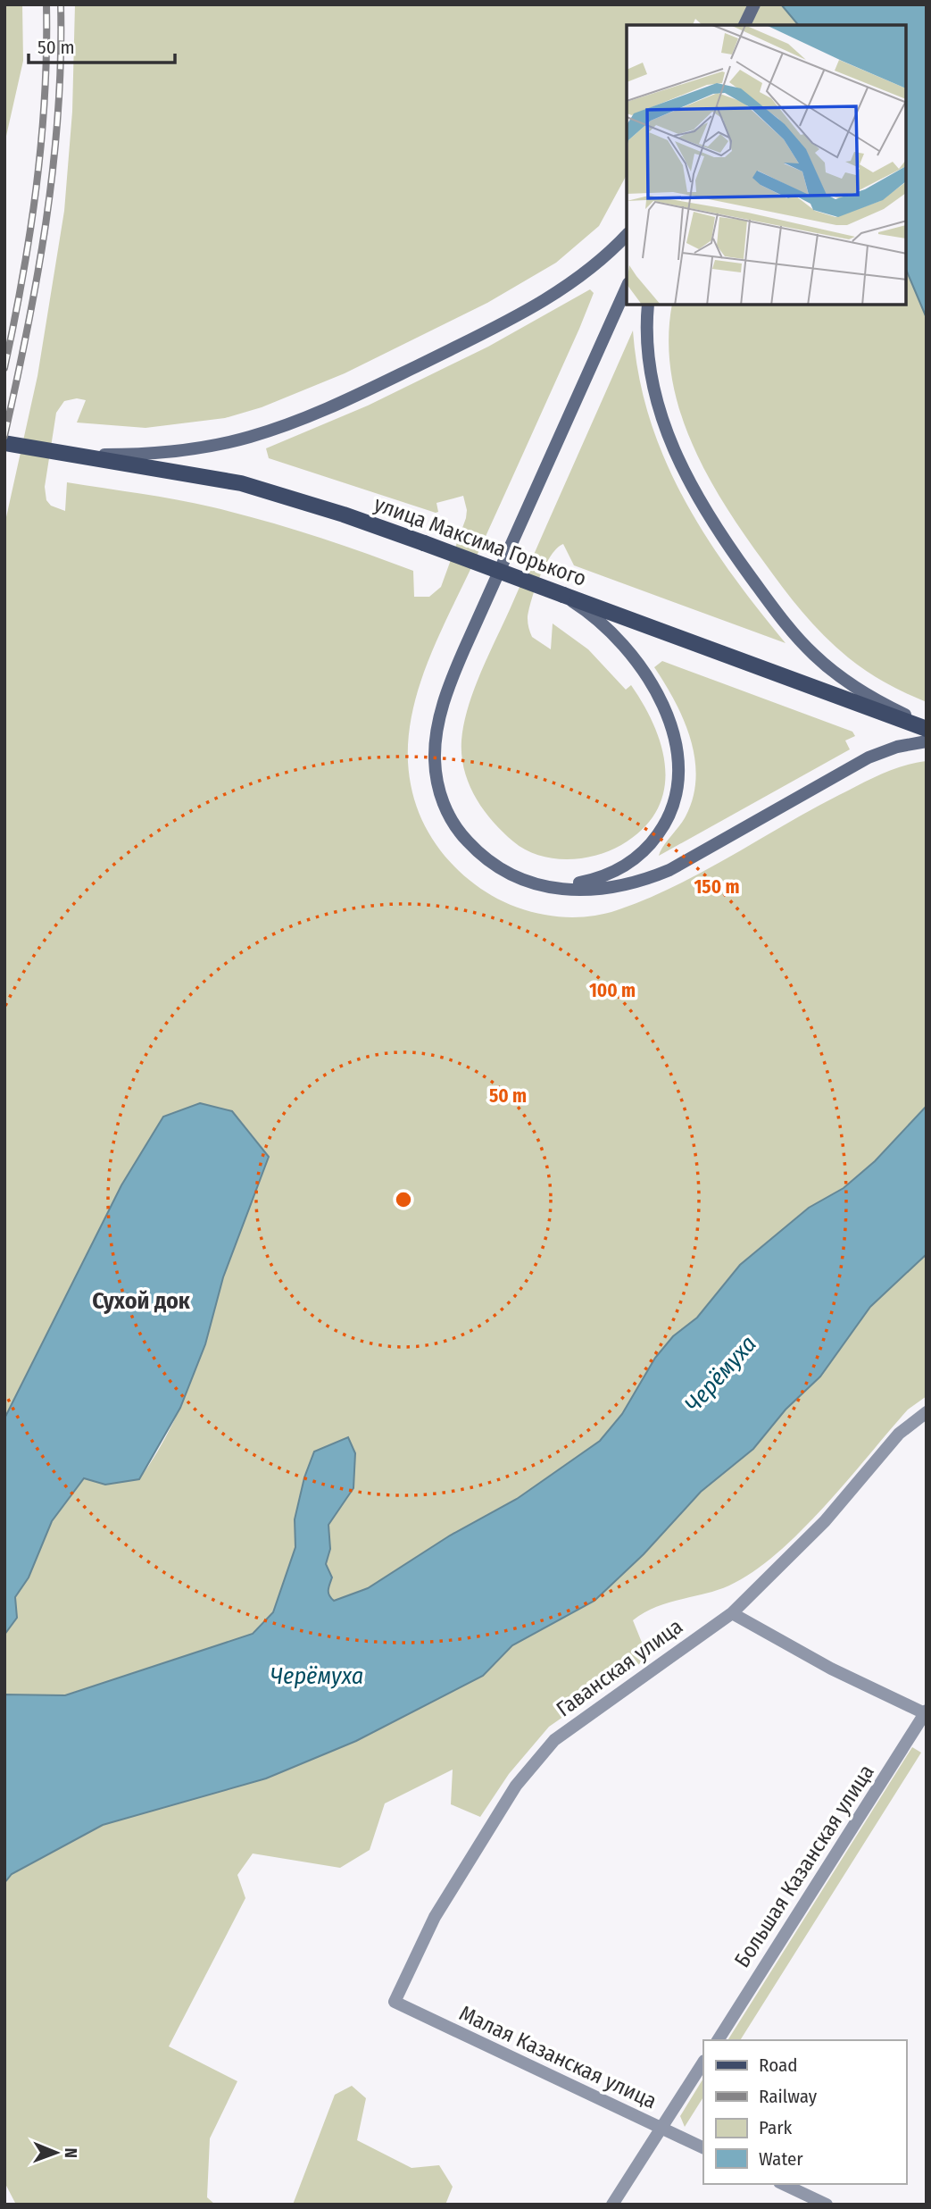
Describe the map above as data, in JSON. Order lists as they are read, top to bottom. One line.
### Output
{"streets":{"main road":["улица Максима Горького"],"street":["Гаванская улица","Большая Казанская улица","Малая Казанская улица"]},"crossings":[["Гаванская улица","Малая Казанская улица"]],"districts":["Сухой док"],"water":["Черёмуха"],"legend":["Road","Railway","Park","Water"],"scale_bar":"50 m","north":"right","rings":["150 m","100 m","50 m"]}
